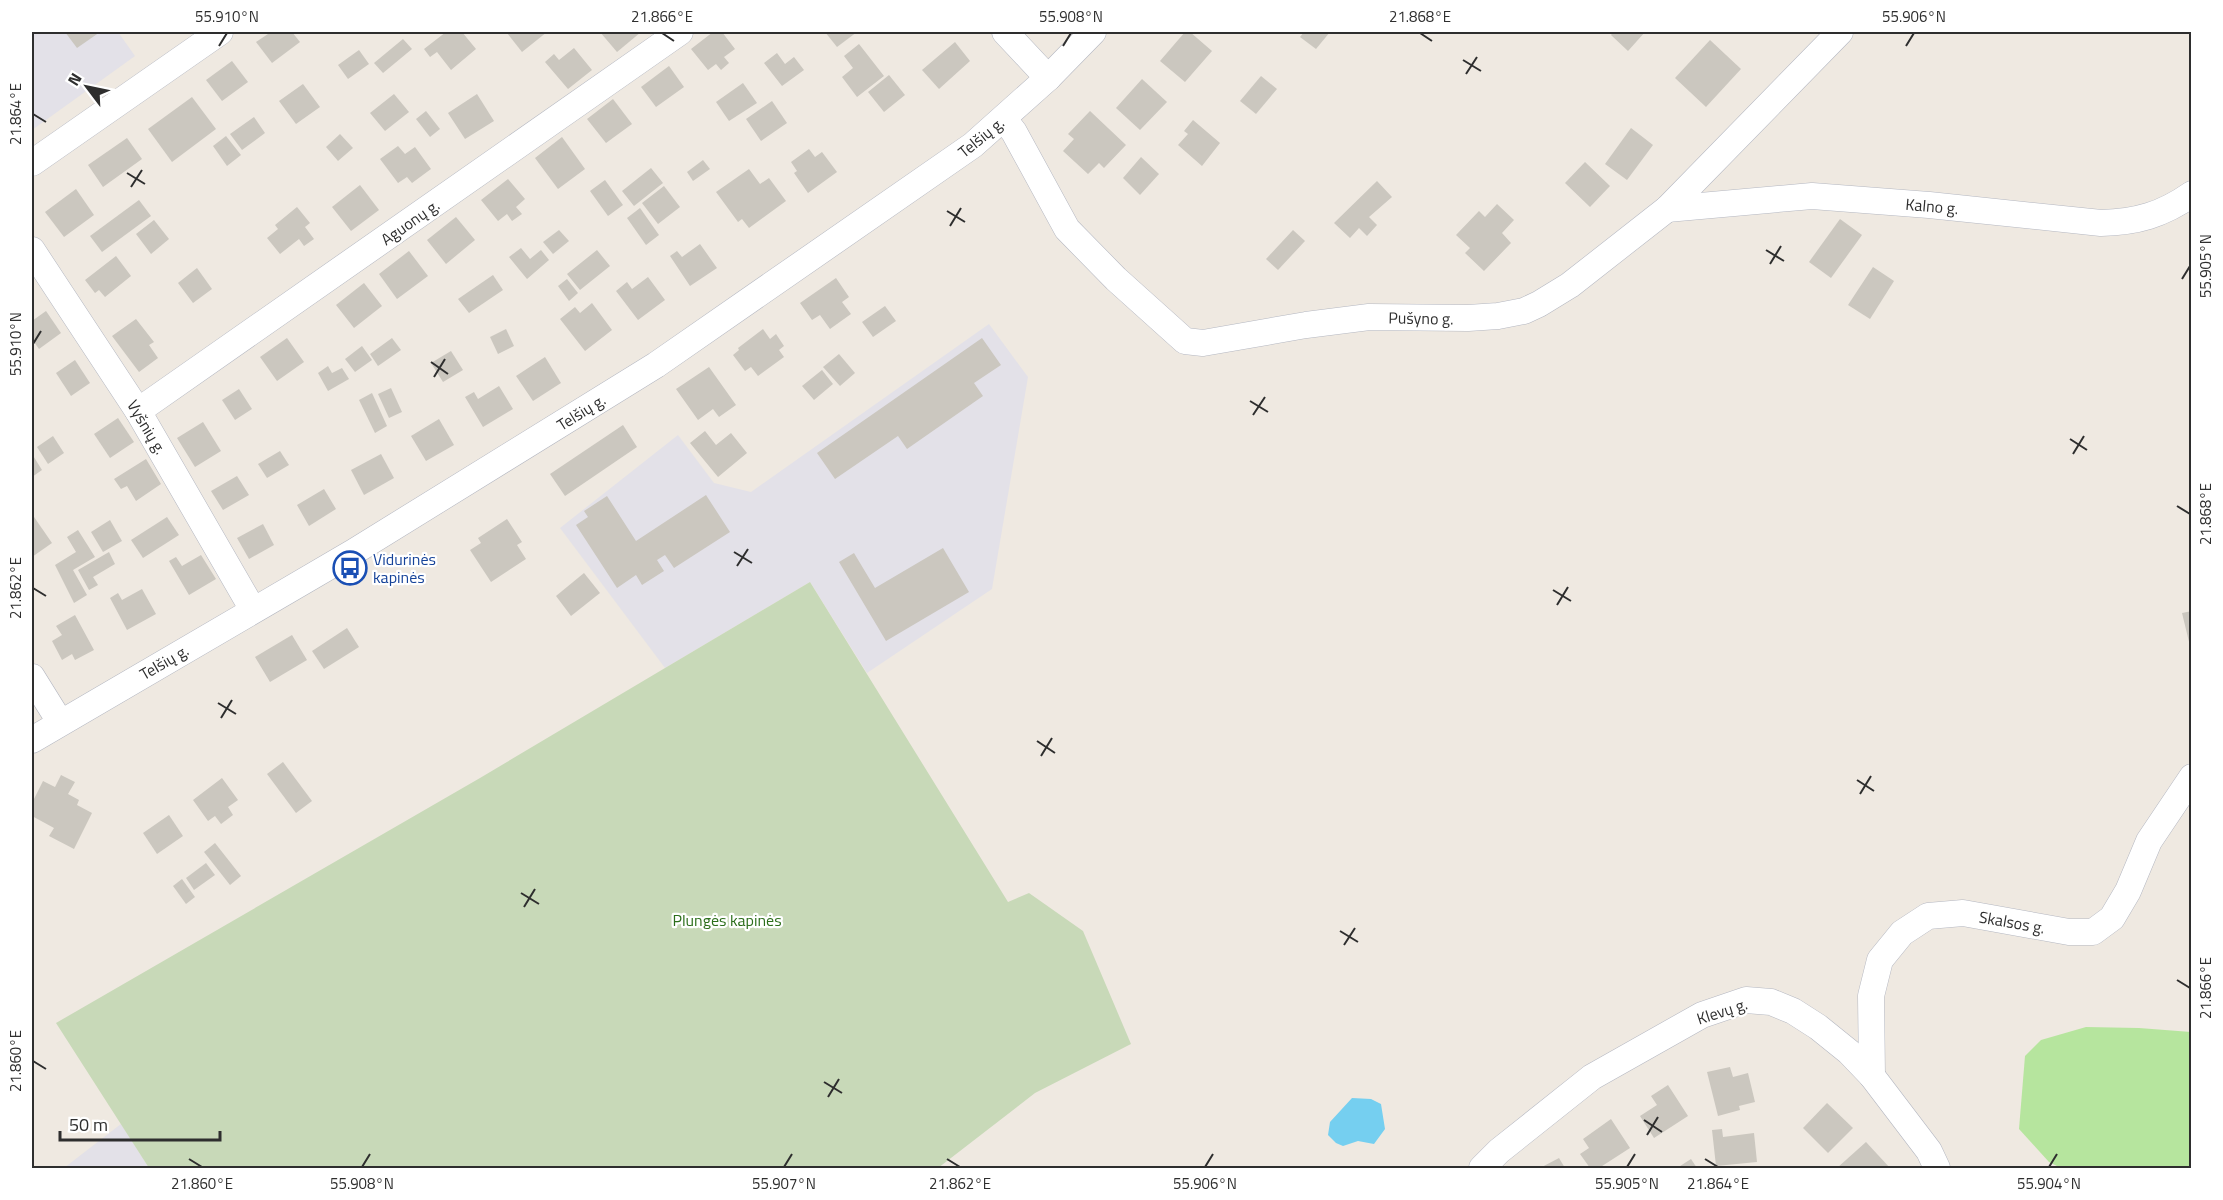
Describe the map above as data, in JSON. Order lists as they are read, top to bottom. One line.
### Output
{"streets":{"street":["Telšių g.","Kalno g.","Aguonų g.","Pušyno g.","Vyšnių g.","Skalsos g.","Klevų g."]},"crossings":[["Telšių g.","Pušyno g."],["Telšių g.","Vyšnių g."],["Kalno g.","Pušyno g."],["Aguonų g.","Vyšnių g."],["Skalsos g.","Klevų g."]],"parks":["Plungės kapinės"],"places":{"bus stop":["Vidurinės kapinės"]},"scale_bar":"50 m","north":"top left","coordinates":["55.910°N","21.866°E","55.908°N","21.868°E","55.906°N","21.864°E","55.905°N","21.862°E","21.860°E","55.907°N","55.904°N"]}
